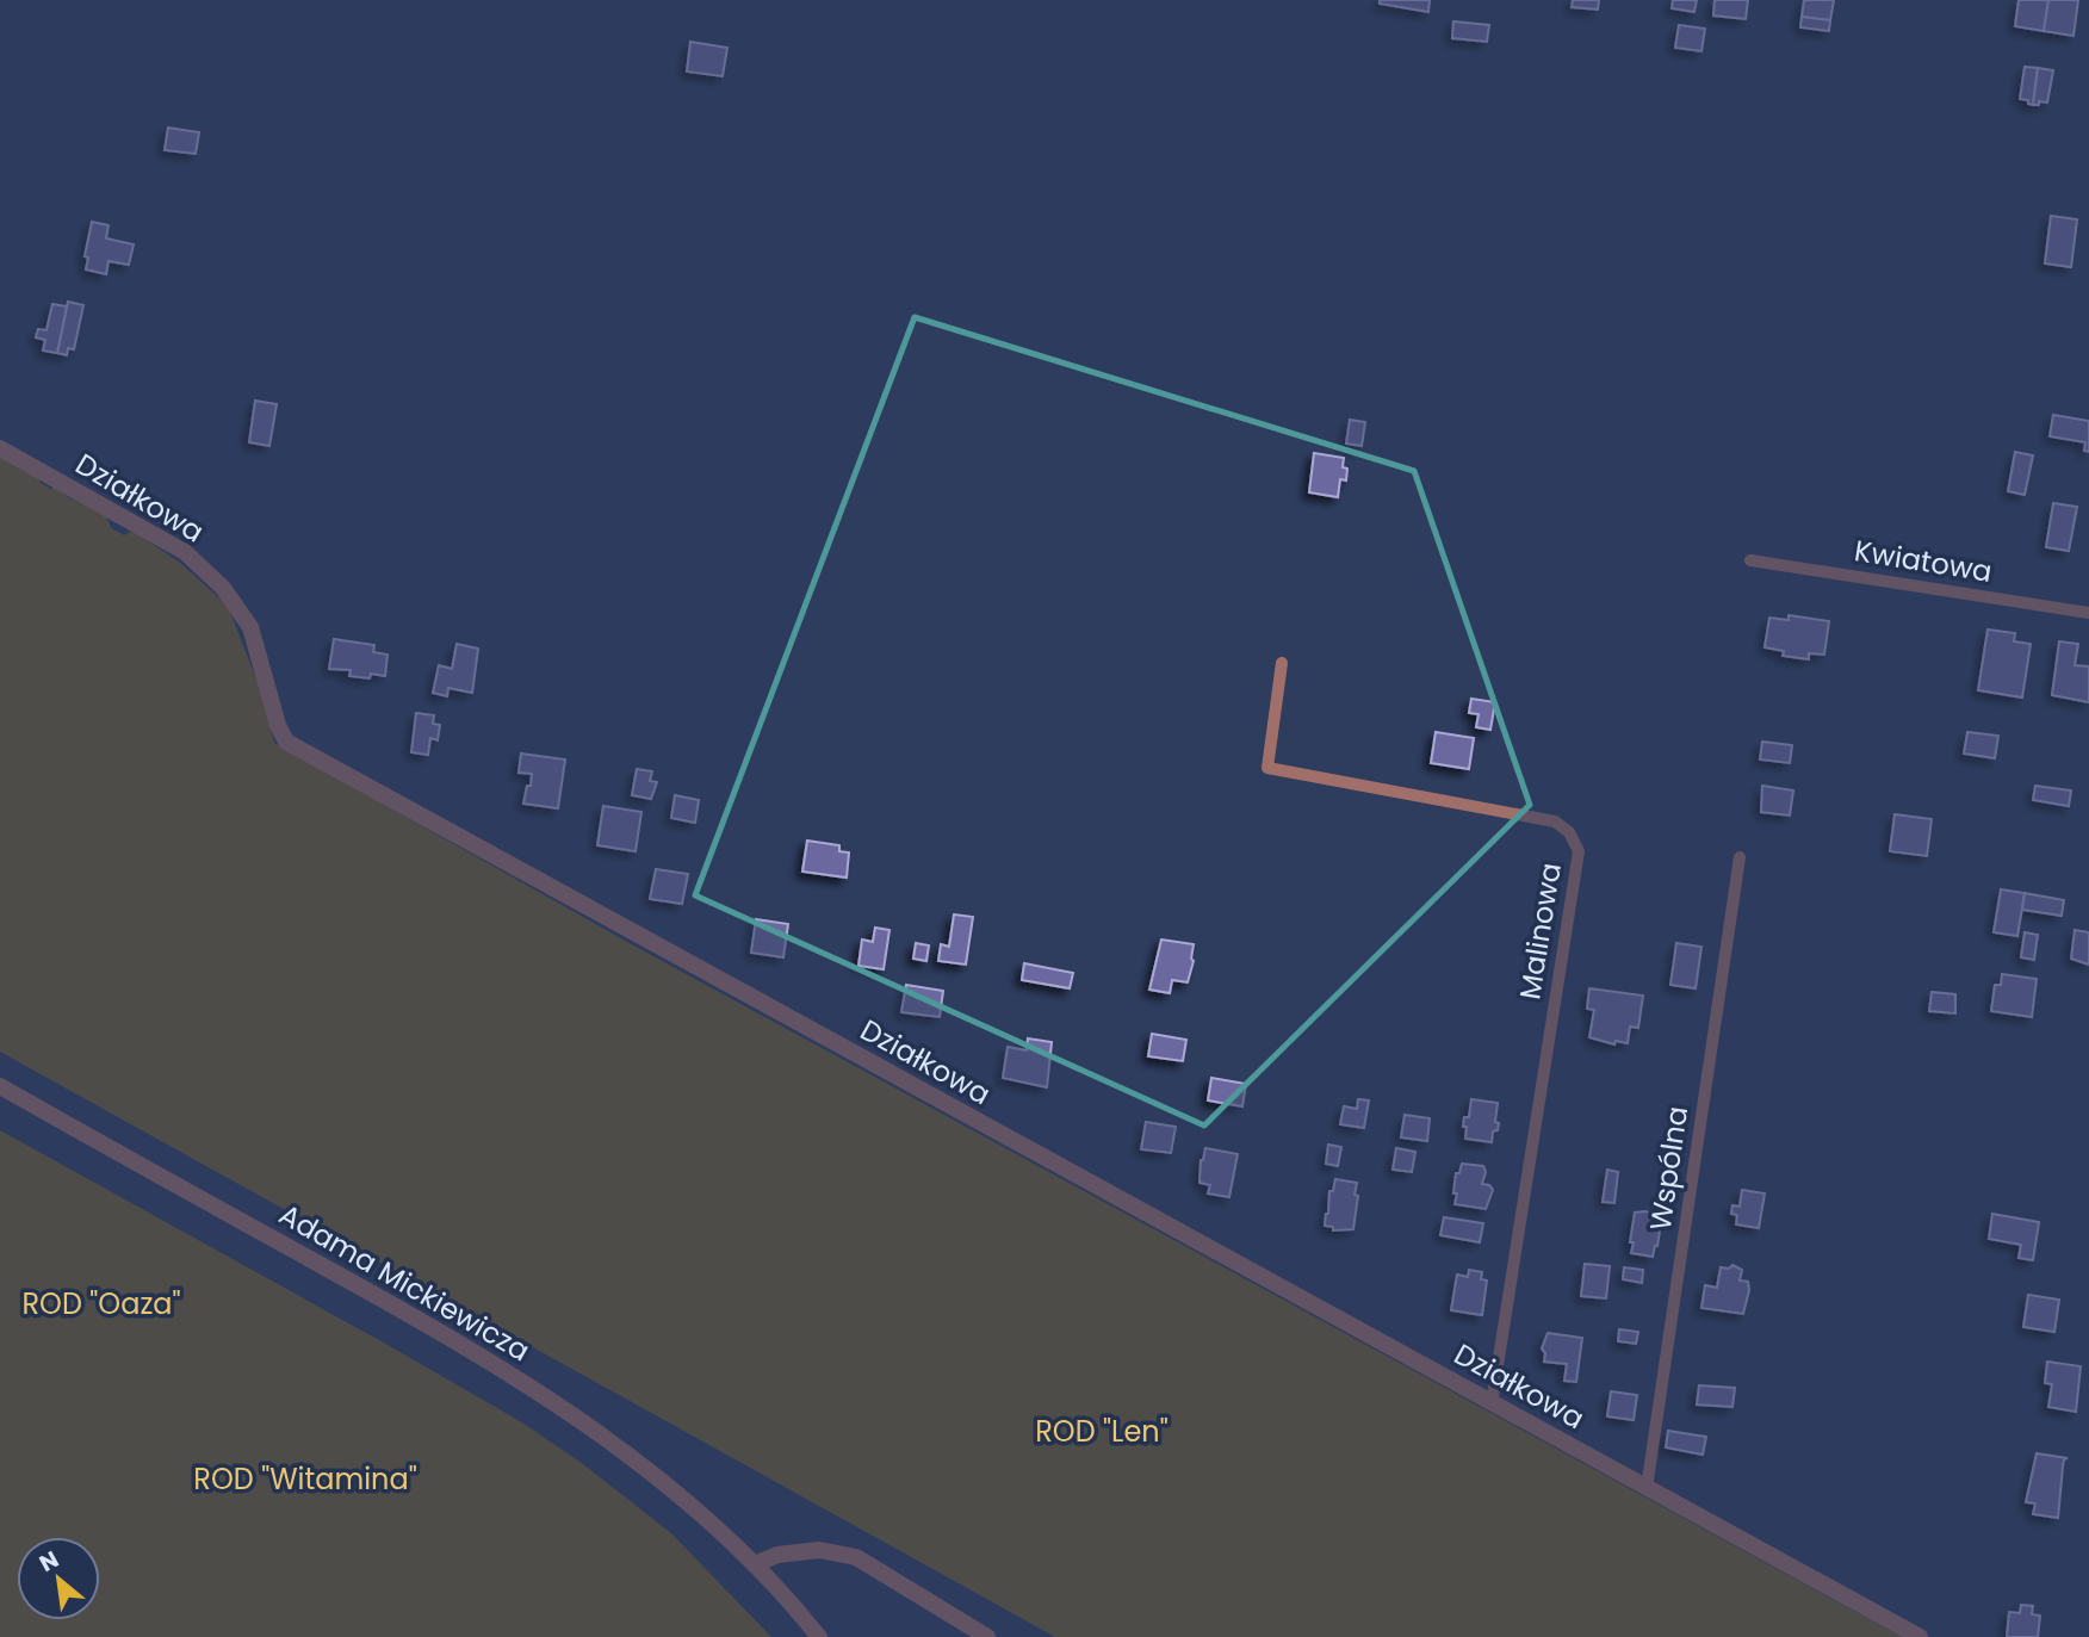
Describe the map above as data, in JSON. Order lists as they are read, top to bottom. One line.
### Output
{"streets":{"street":["Działkowa","Adama Mickiewicza"],"lane":["Kwiatowa","Malinowa","Wspólna"]},"crossings":[["Działkowa","Malinowa"],["Działkowa","Wspólna"]],"parks":["ROD \"Oaza\"","ROD \"Len\"","ROD \"Witamina\""],"north":"top left"}
